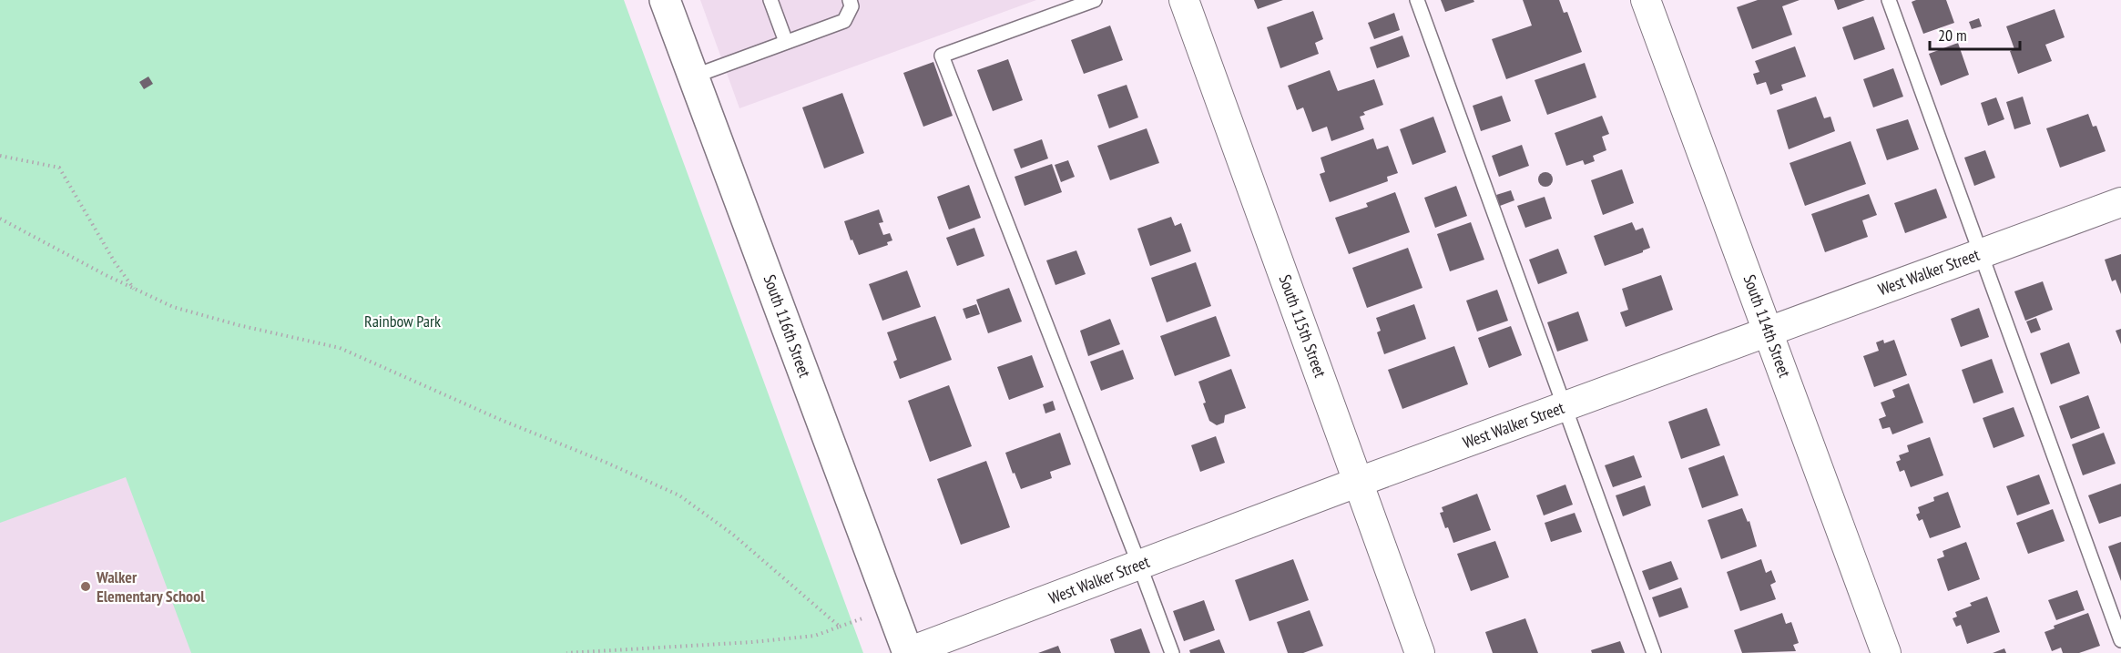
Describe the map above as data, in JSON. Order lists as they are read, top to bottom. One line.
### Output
{"streets":{"street":["West Walker Street","South 116th Street","South 115th Street","South 114th Street"]},"crossings":[["West Walker Street","South 116th Street"],["West Walker Street","South 115th Street"],["West Walker Street","South 114th Street"]],"parks":["Rainbow Park"],"places":["Walker Elementary School"],"scale_bar":"20 m"}
